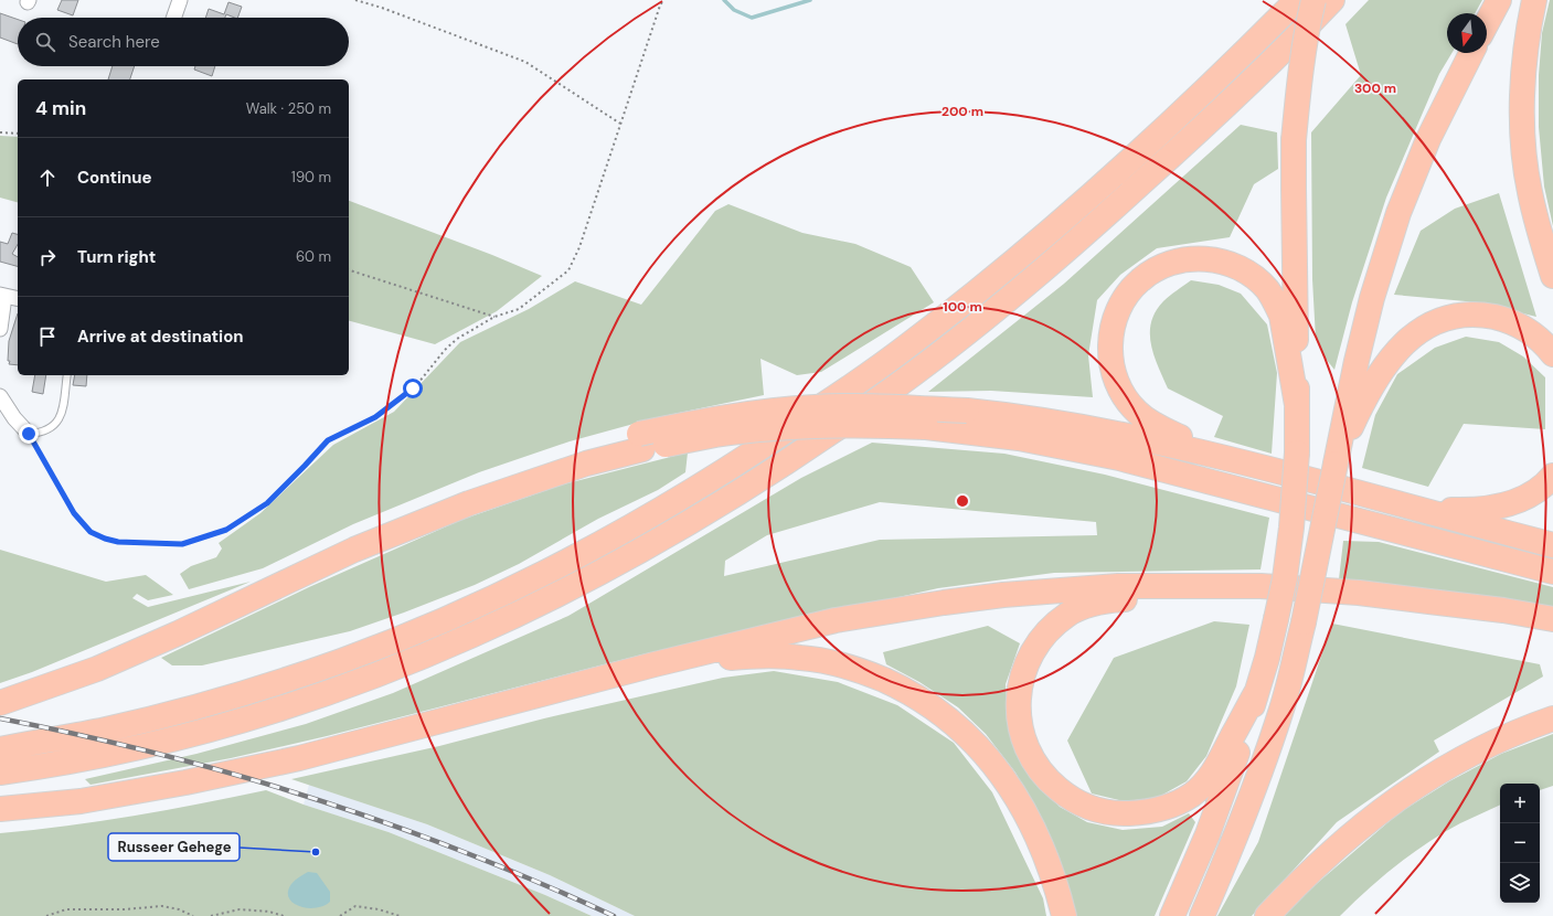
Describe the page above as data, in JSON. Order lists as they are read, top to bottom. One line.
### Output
{"places":["Russeer Gehege"],"north":"bottom","page":{"search":"Search here","heading":["4 min","Walk · 250 m"],"list":[["Continue","190 m"],["Turn right","60 m"],"Arrive at destination"],"map_buttons":["+","−"]},"rings":["300 m","200 m","100 m"]}
